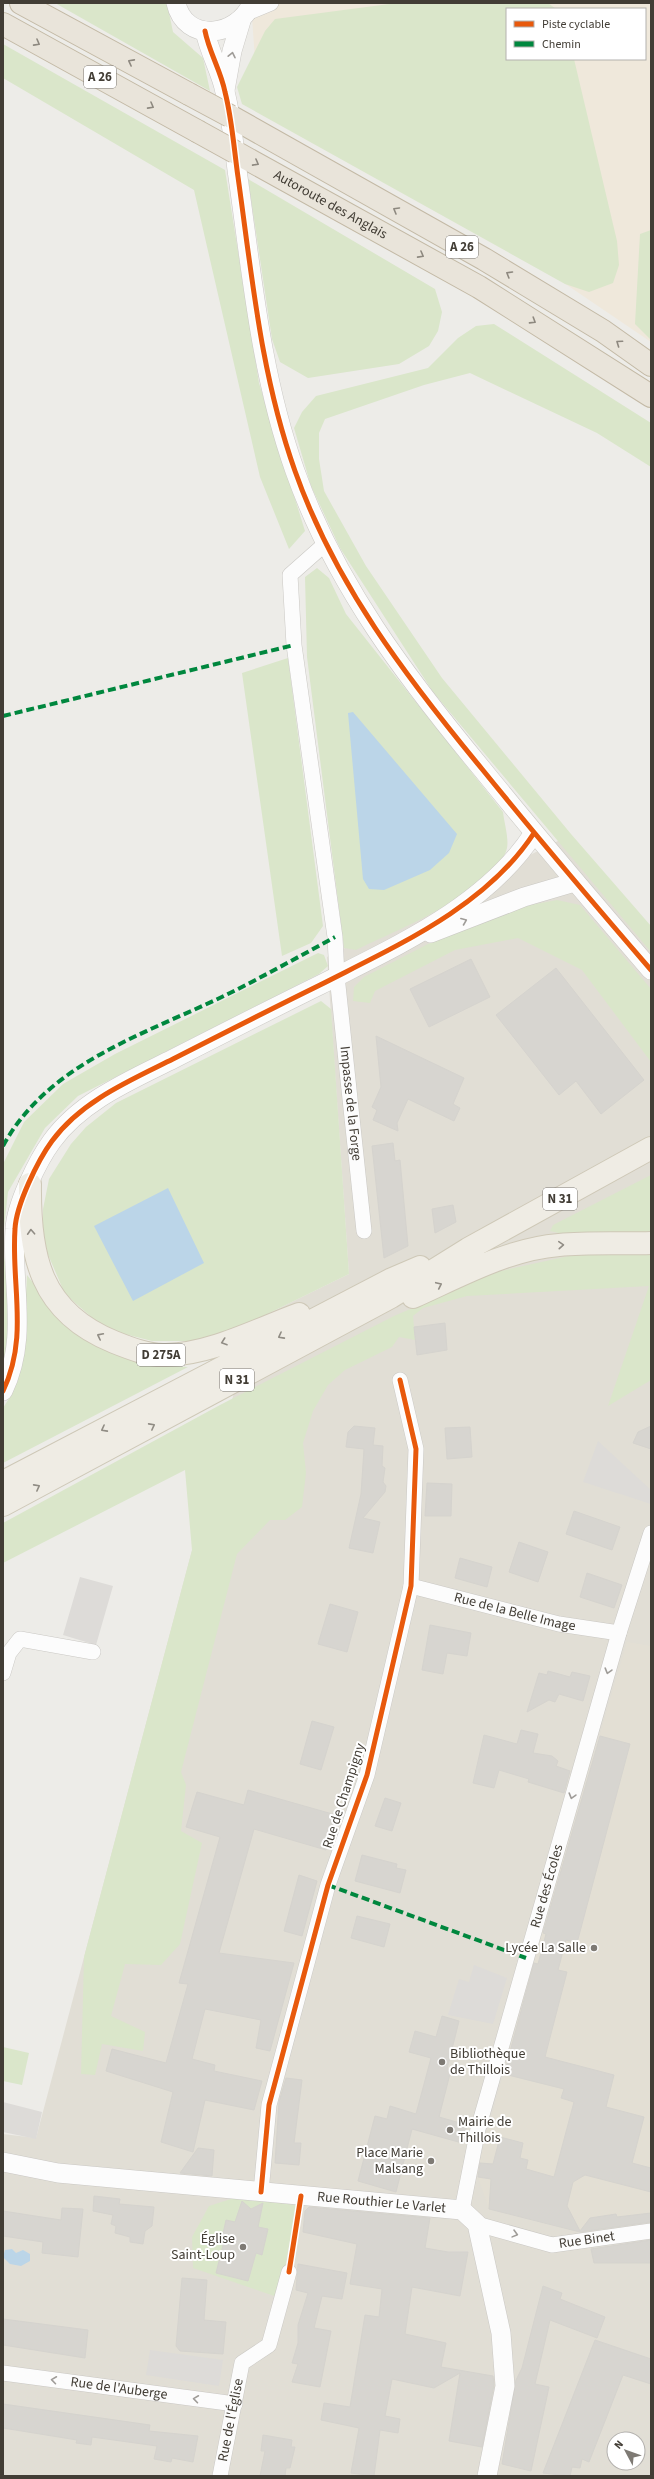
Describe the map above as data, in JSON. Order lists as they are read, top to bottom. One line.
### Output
{"streets":{"highway":["A 26","Autoroute des Anglais"],"main road":["N 31","D 275A"],"street":["Impasse de la Forge","Rue de la Belle Image","Rue de Champigny","Rue des Écoles","Rue Routhier Le Varlet","Rue Binet","Rue de l'Auberge","Rue de l'Église"]},"crossings":[["Impasse de la Forge","D 275A"],["N 31","D 275A"],["Rue de la Belle Image","Rue de Champigny"],["Rue de la Belle Image","Rue des Écoles"],["Rue de Champigny","Rue Routhier Le Varlet"],["Rue des Écoles","Rue Routhier Le Varlet"],["Rue Routhier Le Varlet","Rue Binet"],["Rue de l'Auberge","Rue de l'Église"]],"one_way":["Rue des Écoles","Rue Binet","Rue de l'Auberge"],"places":["Lycée La Salle","Bibliothèque de Thillois","Mairie de Thillois","Place Marie Malsang","Église Saint-Loup"],"legend":["Piste cyclable","Chemin"],"north":"top left"}
